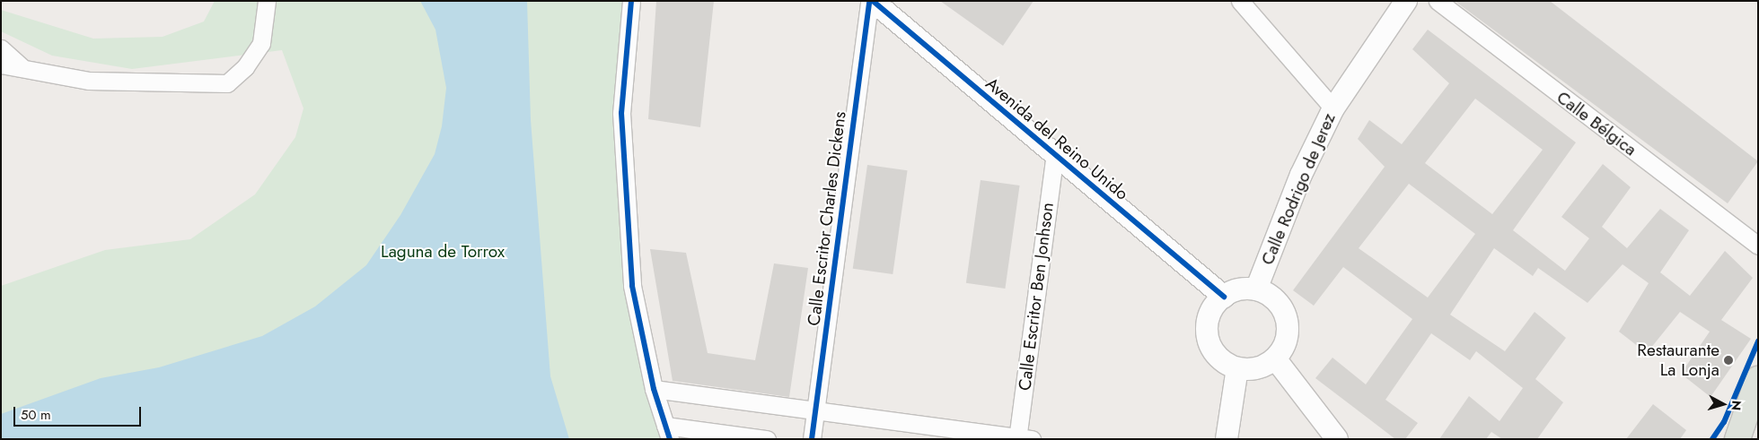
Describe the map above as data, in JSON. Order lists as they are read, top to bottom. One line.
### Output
{"streets":{"street":["Calle Bélgica","Avenida del Reino Unido","Calle Rodrigo de Jerez","Calle Escritor Charles Dickens","Calle Escritor Ben Jonhson"]},"crossings":[["Avenida del Reino Unido","Calle Rodrigo de Jerez"],["Avenida del Reino Unido","Calle Escritor Ben Jonhson"]],"parks":["Laguna de Torrox"],"places":["Restaurante La Lonja"],"scale_bar":"50 m","north":"right"}
